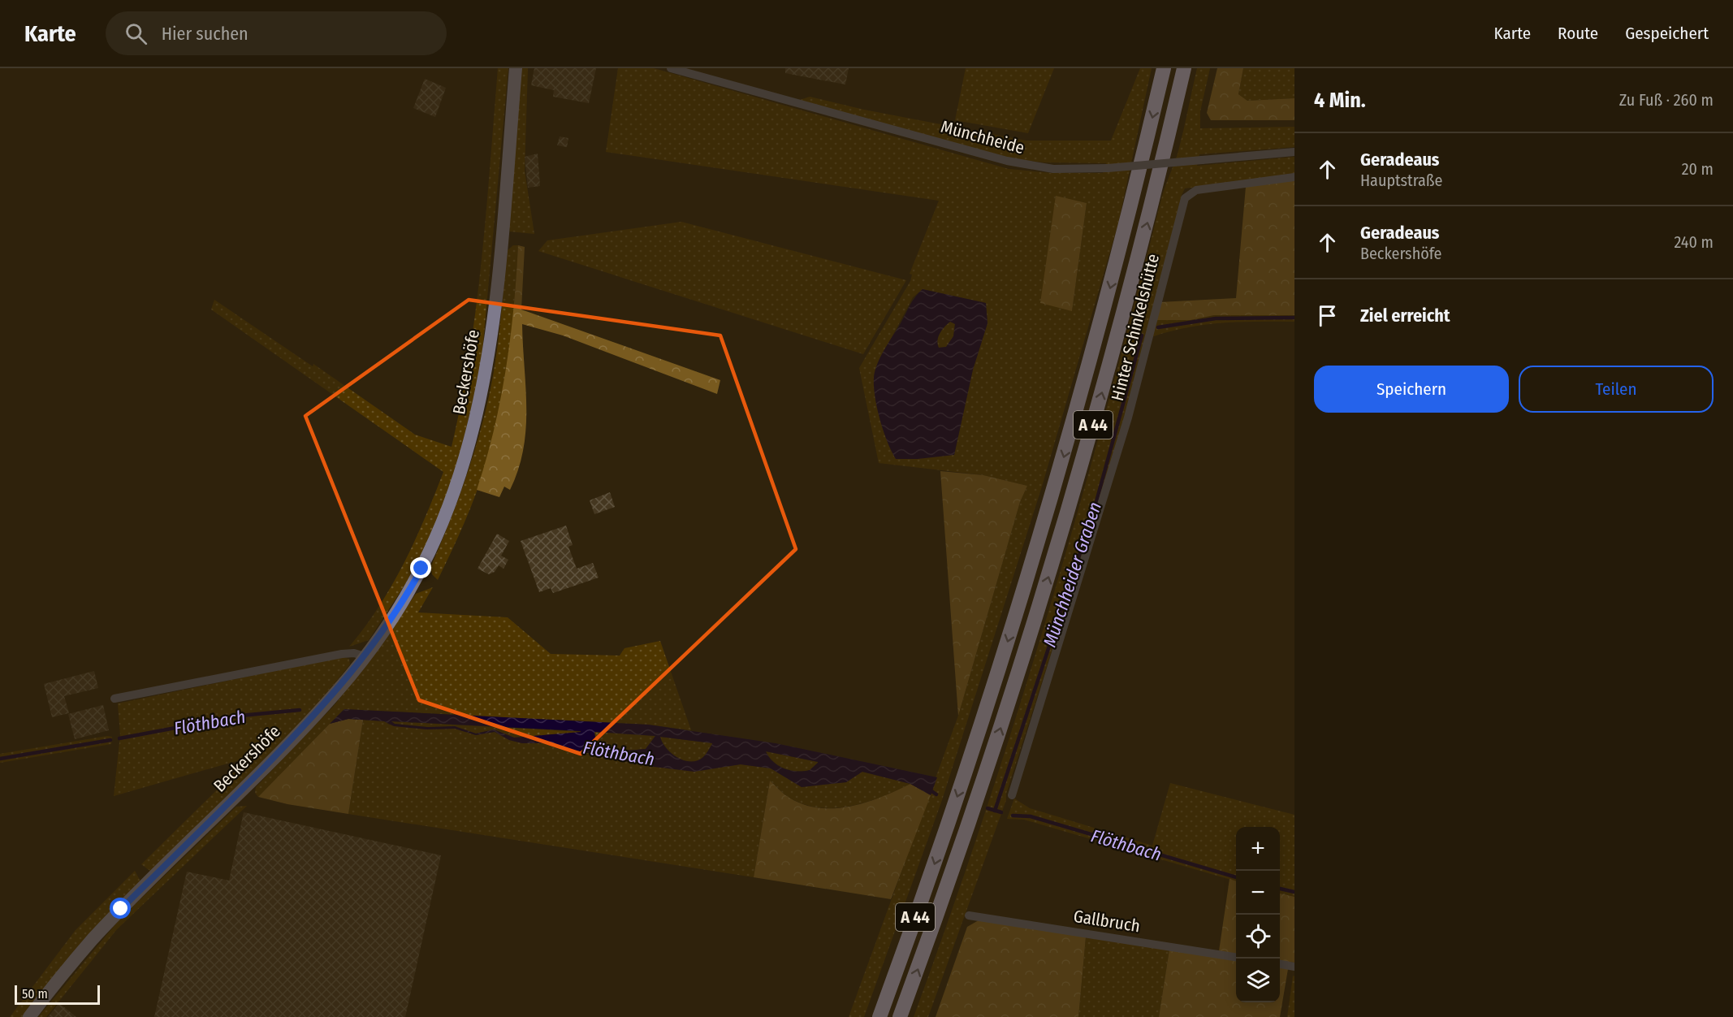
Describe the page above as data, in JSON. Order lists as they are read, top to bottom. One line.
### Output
{"streets":{"highway":["A 44"],"street":["Münchheide","Hinter Schinkelshütte","Beckershöfe","Gallbruch"]},"water":["Münchheider Graben","Flöthbach"],"scale_bar":"50 m","page":{"header":"Karte","search":"Hier suchen","nav":["Karte","Route","Gespeichert"],"heading":["4 Min.","Zu Fuß · 260 m"],"list":[["Geradeaus","Hauptstraße","20 m"],["Geradeaus","Beckershöfe","240 m"],"Ziel erreicht"],"buttons":["Speichern","Teilen"],"map_buttons":["+","−"],"scale":"50 m"}}
